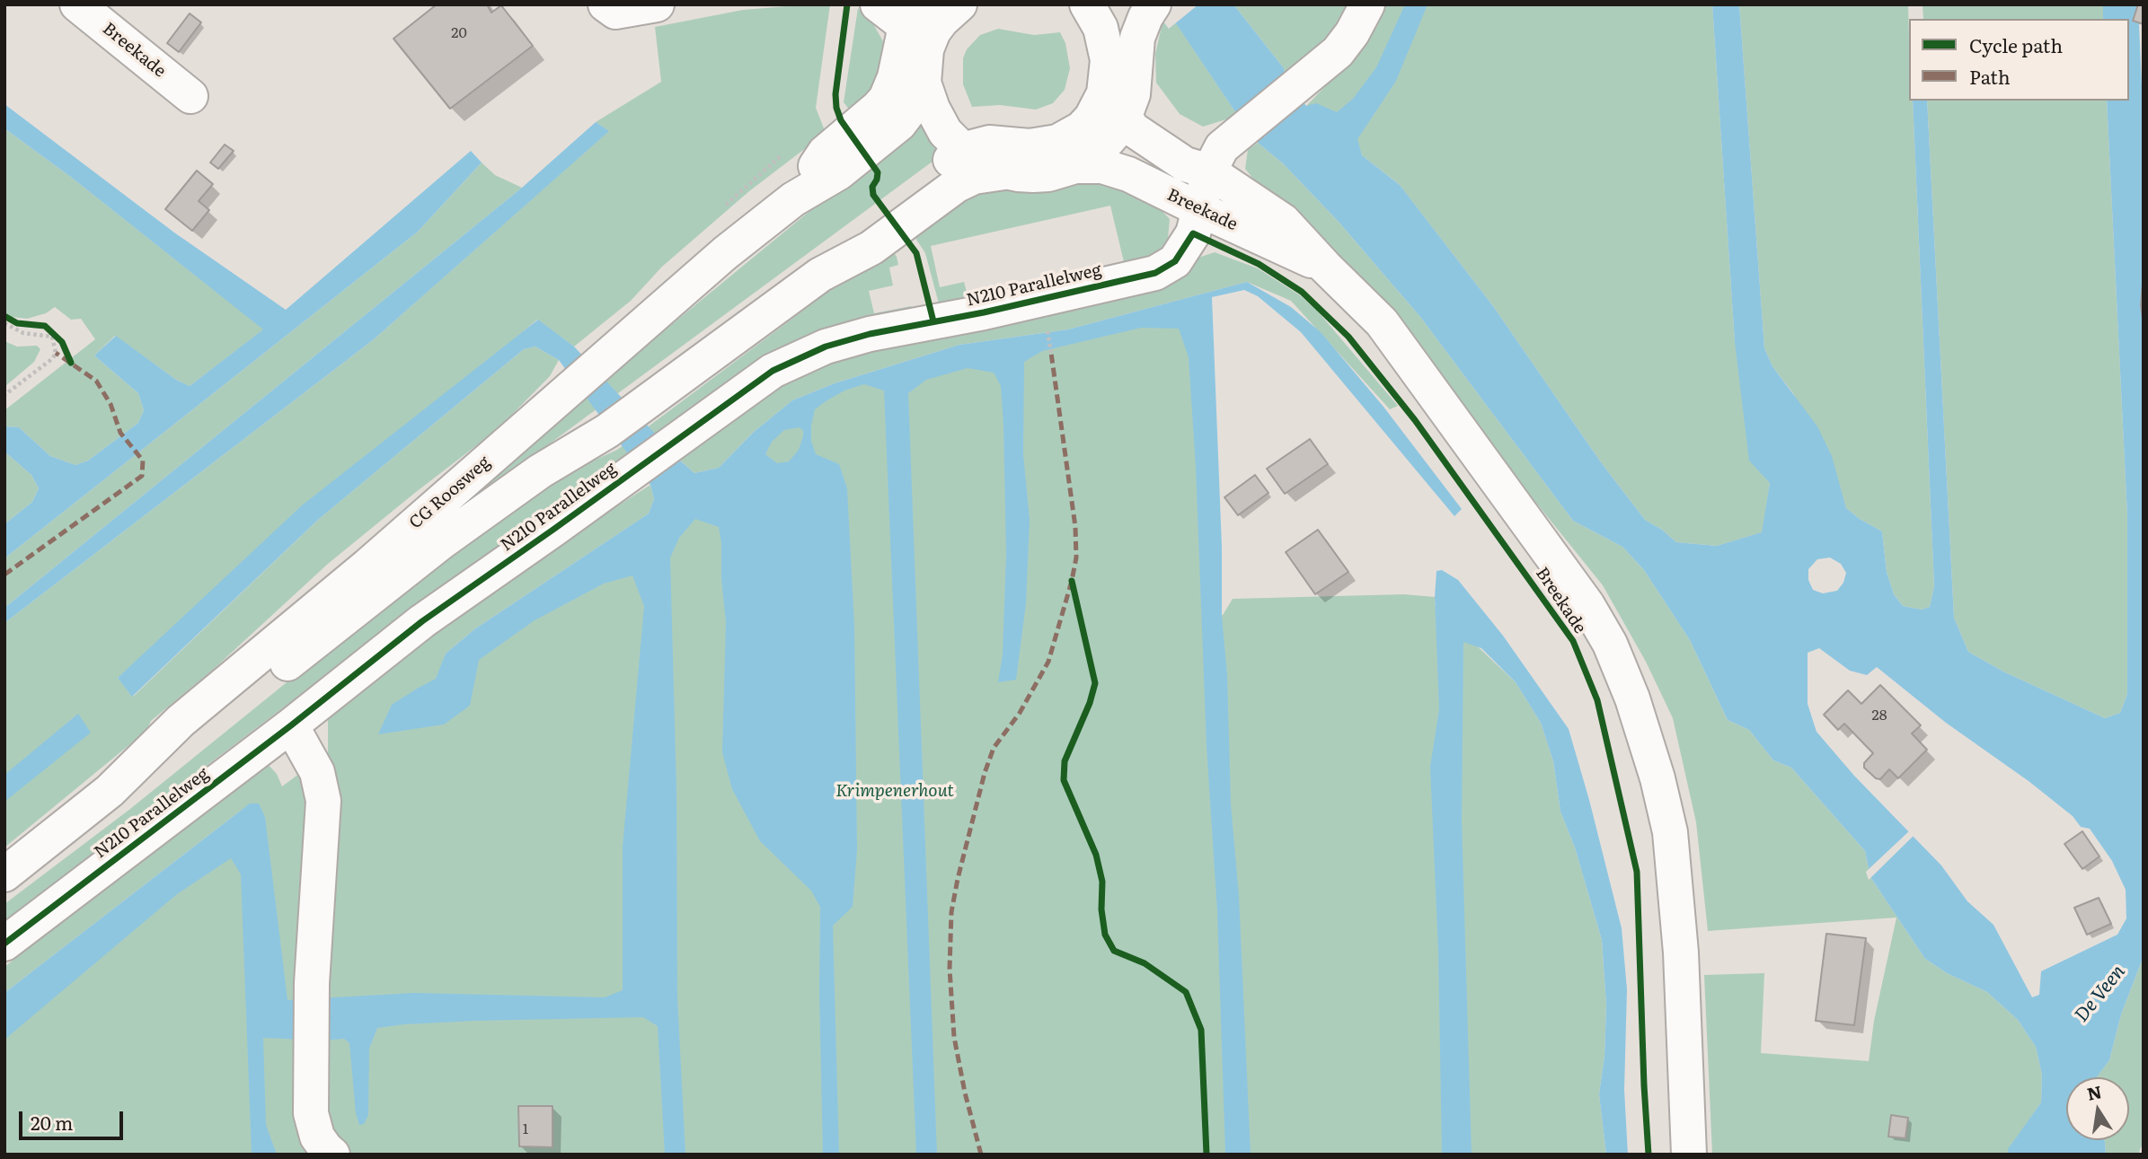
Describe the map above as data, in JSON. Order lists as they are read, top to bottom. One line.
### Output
{"streets":{"main road":["Breekade","N210 Parallelweg","CG Roosweg"]},"crossings":[["Breekade","N210 Parallelweg"],["Breekade","CG Roosweg"]],"water":["De Veen"],"parks":["Krimpenerhout"],"house_numbers":["20","28","1"],"legend":["Cycle path","Path"],"scale_bar":"20 m","north":"top"}
